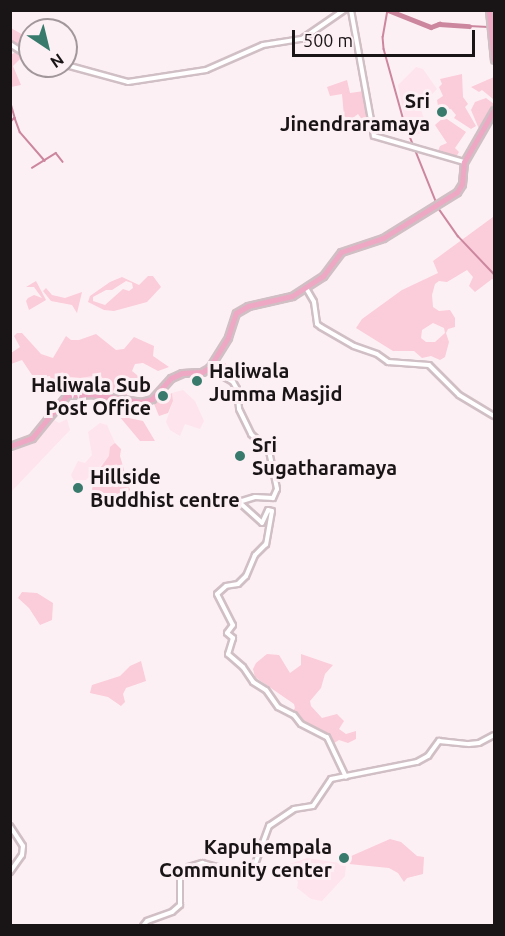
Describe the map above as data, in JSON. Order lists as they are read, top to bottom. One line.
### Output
{"places":["Sri Jinendraramaya","Haliwala Jumma Masjid","Haliwala Sub Post Office","Sri Sugatharamaya","Hillside Buddhist centre","Kapuhempala Community center"],"scale_bar":"500 m","north":"bottom right"}
